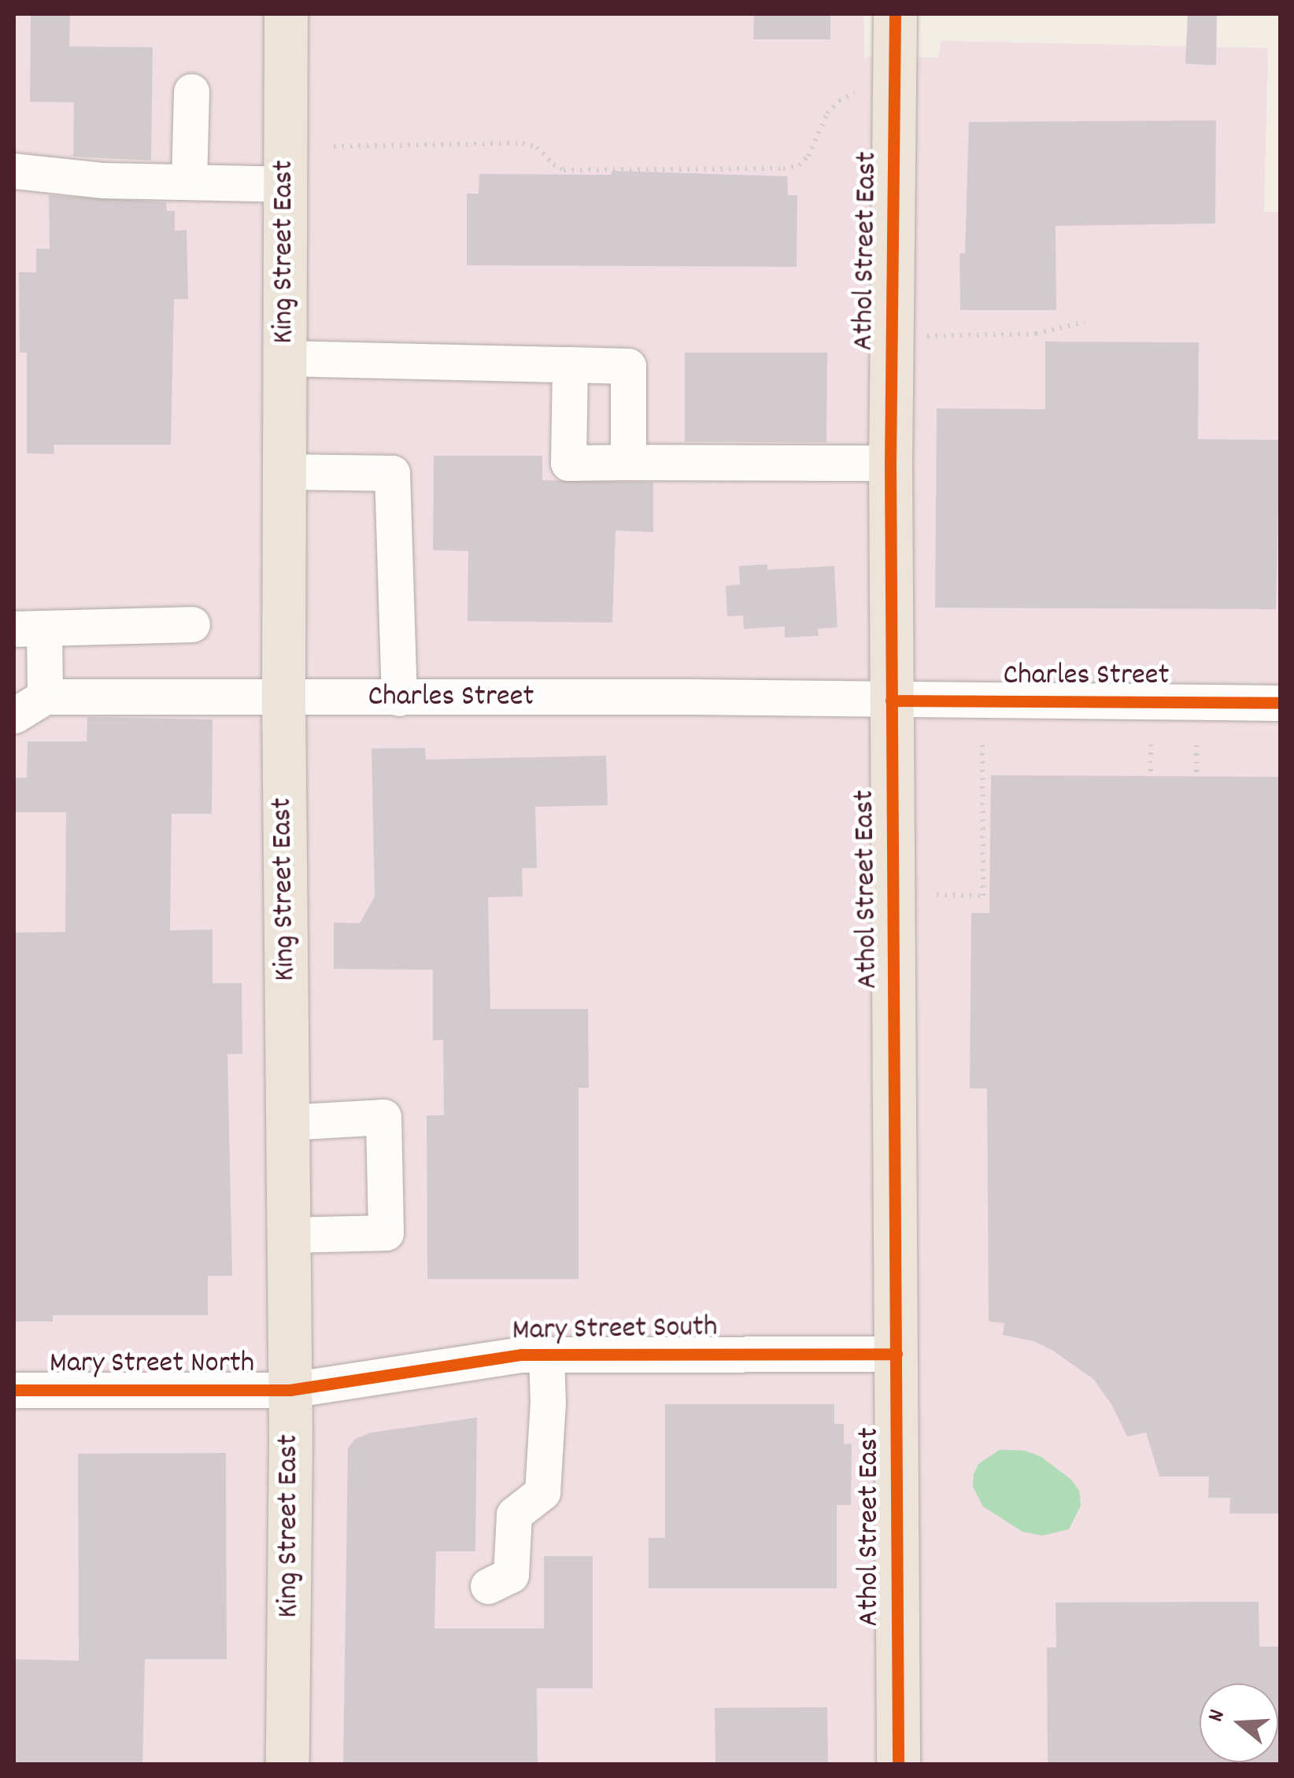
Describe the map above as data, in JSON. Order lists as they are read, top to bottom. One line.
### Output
{"streets":{"main road":["Athol Street East","King Street East"],"street":["Charles Street","Mary Street South","Mary Street North"]},"crossings":[["Athol Street East","Charles Street"],["Athol Street East","Mary Street South"],["King Street East","Charles Street"],["King Street East","Mary Street South"],["King Street East","Mary Street North"],["Mary Street South","Mary Street North"]],"north":"left"}
